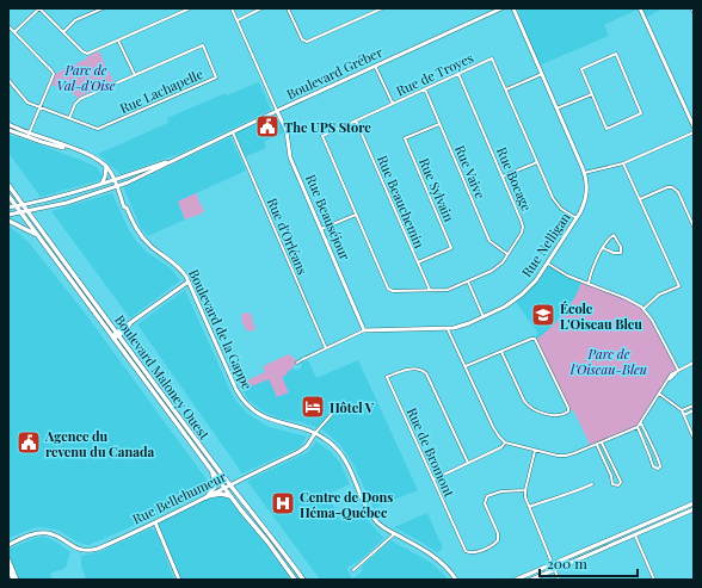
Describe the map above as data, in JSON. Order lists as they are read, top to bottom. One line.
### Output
{"streets":{"main road":["Boulevard Maloney Ouest"],"street":["Boulevard Gréber","Rue de Troyes","Rue Lachapelle","Rue Vaive","Rue Bocage","Rue Sylvain","Rue Beauchemin","Rue Beauséjour","Rue d'Orléans","Rue Nelligan","Boulevard de la Gappe","Rue de Bromont","Rue Bellehumeur"]},"crossings":[["Boulevard Gréber","Rue Beauséjour"],["Boulevard Gréber","Rue d'Orléans"],["Boulevard Gréber","Boulevard de la Gappe"],["Boulevard Gréber","Boulevard Maloney Ouest"],["Rue de Troyes","Rue Vaive"],["Rue de Troyes","Rue Bocage"],["Rue de Troyes","Rue Beauchemin"],["Rue de Troyes","Rue Nelligan"],["Rue Vaive","Rue Bocage"],["Rue Vaive","Rue Sylvain"],["Rue Bocage","Rue Beauchemin"],["Rue Sylvain","Rue Beauchemin"],["Rue Beauséjour","Rue Nelligan"],["Rue d'Orléans","Rue Nelligan"],["Boulevard de la Gappe","Rue Bellehumeur"],["Boulevard Maloney Ouest","Rue Bellehumeur"]],"parks":["Parc de Val-d'Oise","Parc de l'Oiseau-Bleu"],"places":{"public building":["The UPS Store","Agence du revenu du Canada"],"school or university":["École L'Oiseau Bleu"],"hotel":["Hôtel V"],"hospital":["Centre de Dons Héma-Québec"]},"scale_bar":"200 m"}
